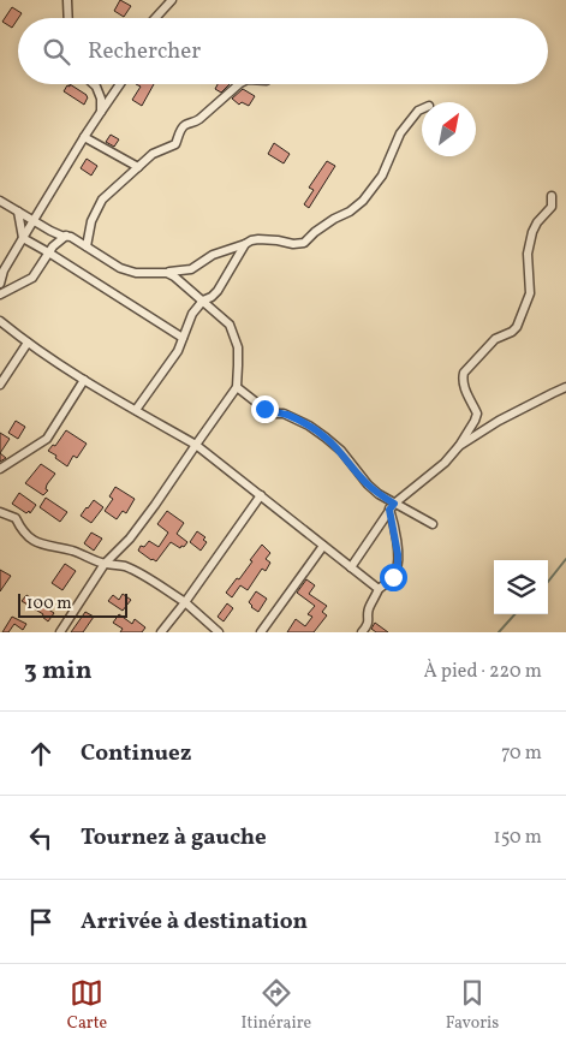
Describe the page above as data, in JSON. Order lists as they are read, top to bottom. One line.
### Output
{"scale_bar":"100 m","north":"top right","page":{"search":"Rechercher","scale":"100 m","heading":["3 min","À pied · 220 m"],"list":[["Continuez","70 m"],["Tournez à gauche","150 m"],"Arrivée à destination"],"nav":["Carte","Itinéraire","Favoris"]}}
